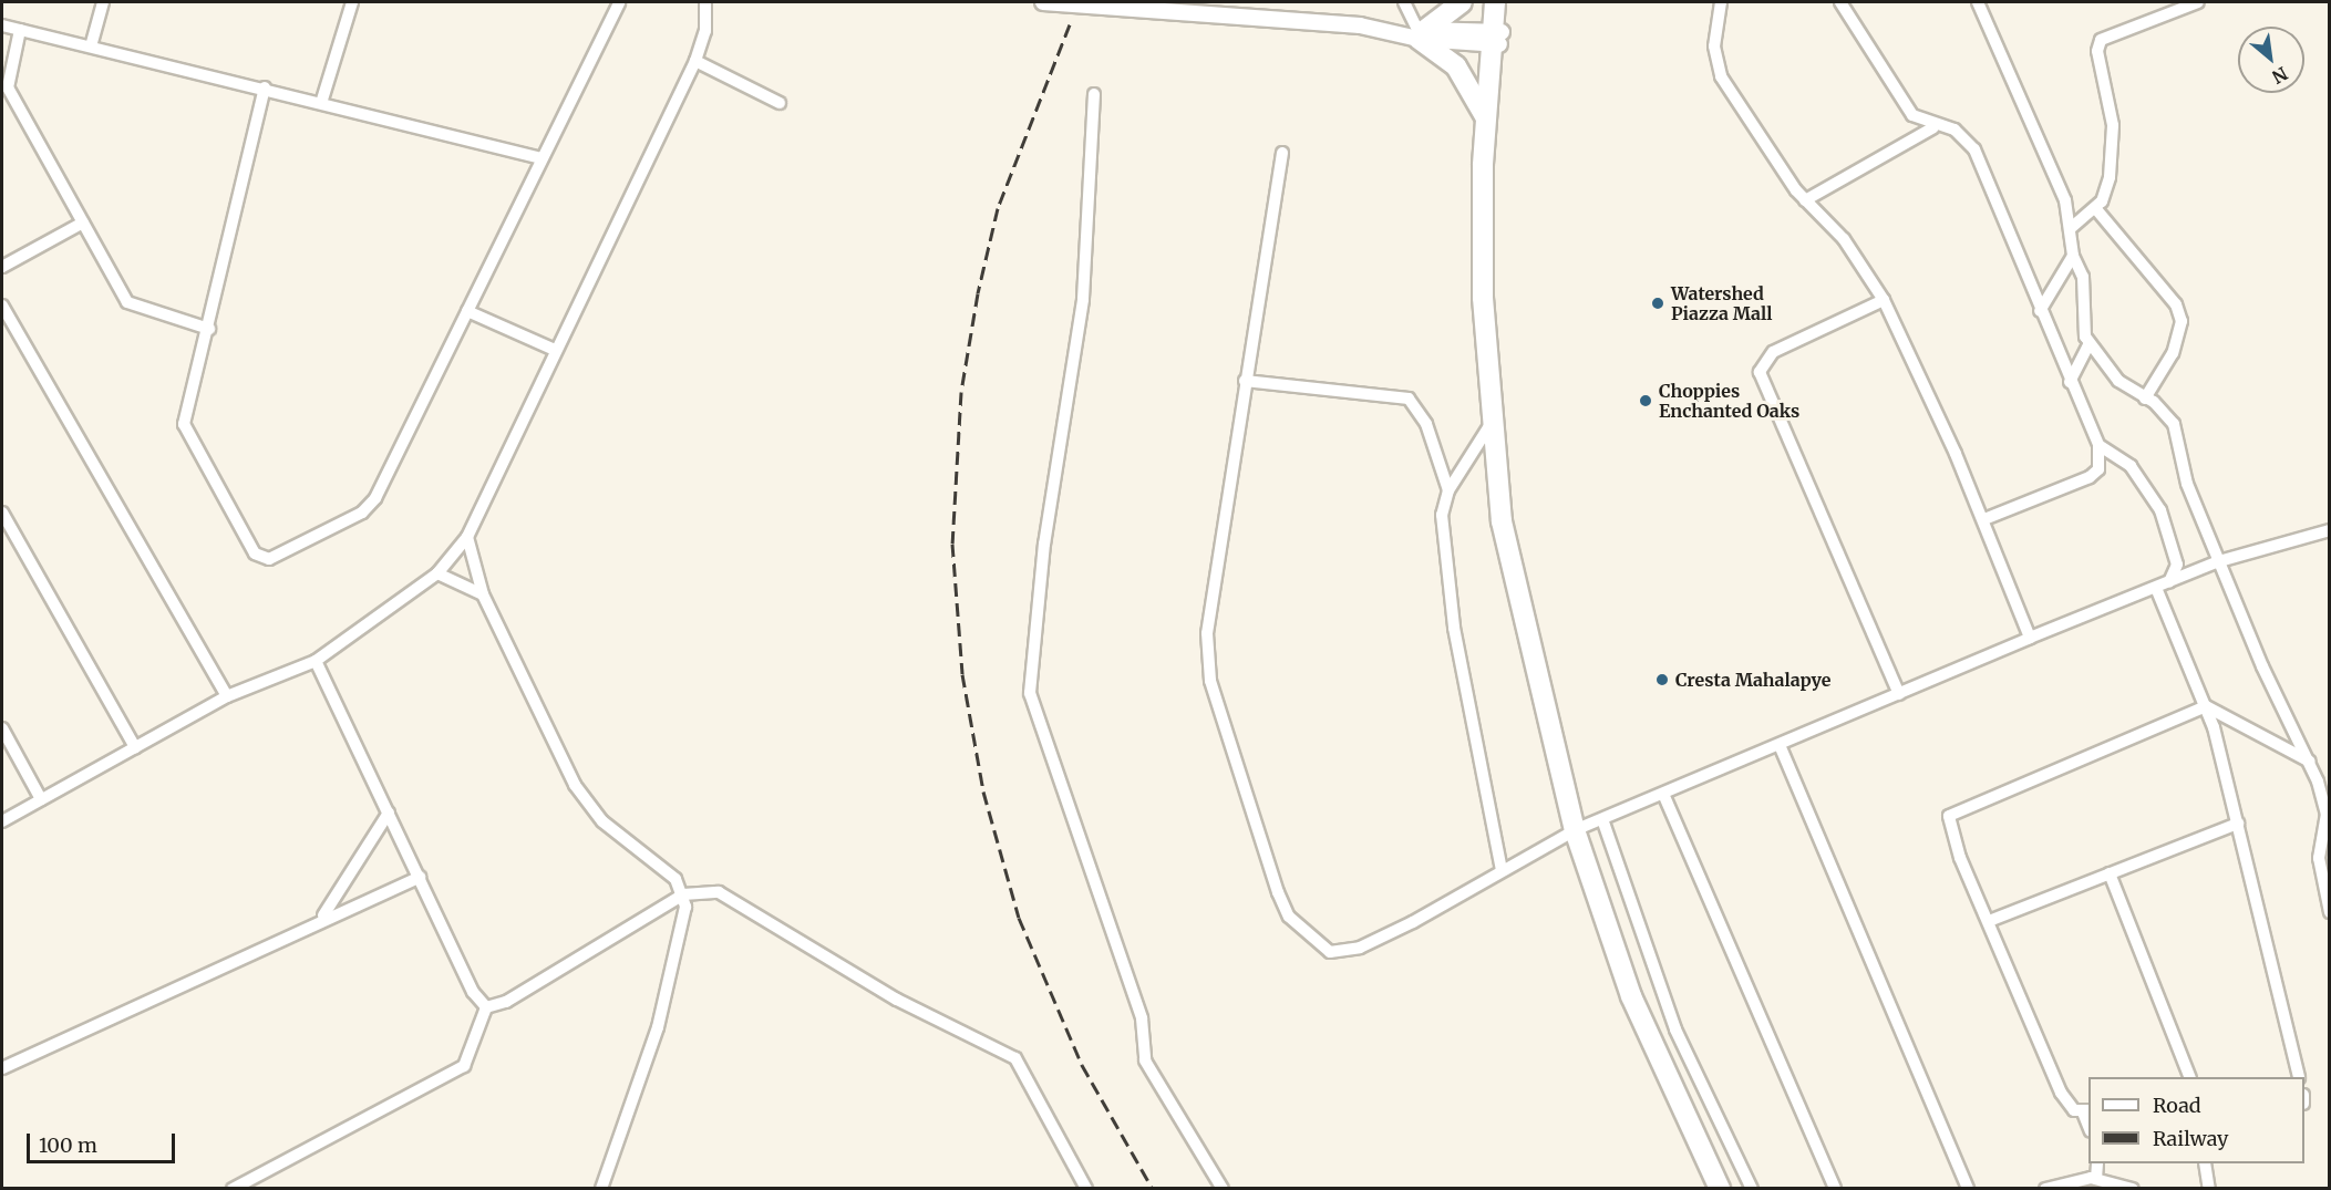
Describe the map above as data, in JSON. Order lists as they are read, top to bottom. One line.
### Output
{"places":["Watershed Piazza Mall","Choppies Enchanted Oaks","Cresta Mahalapye"],"legend":["Road","Railway"],"scale_bar":"100 m","north":"bottom right"}
